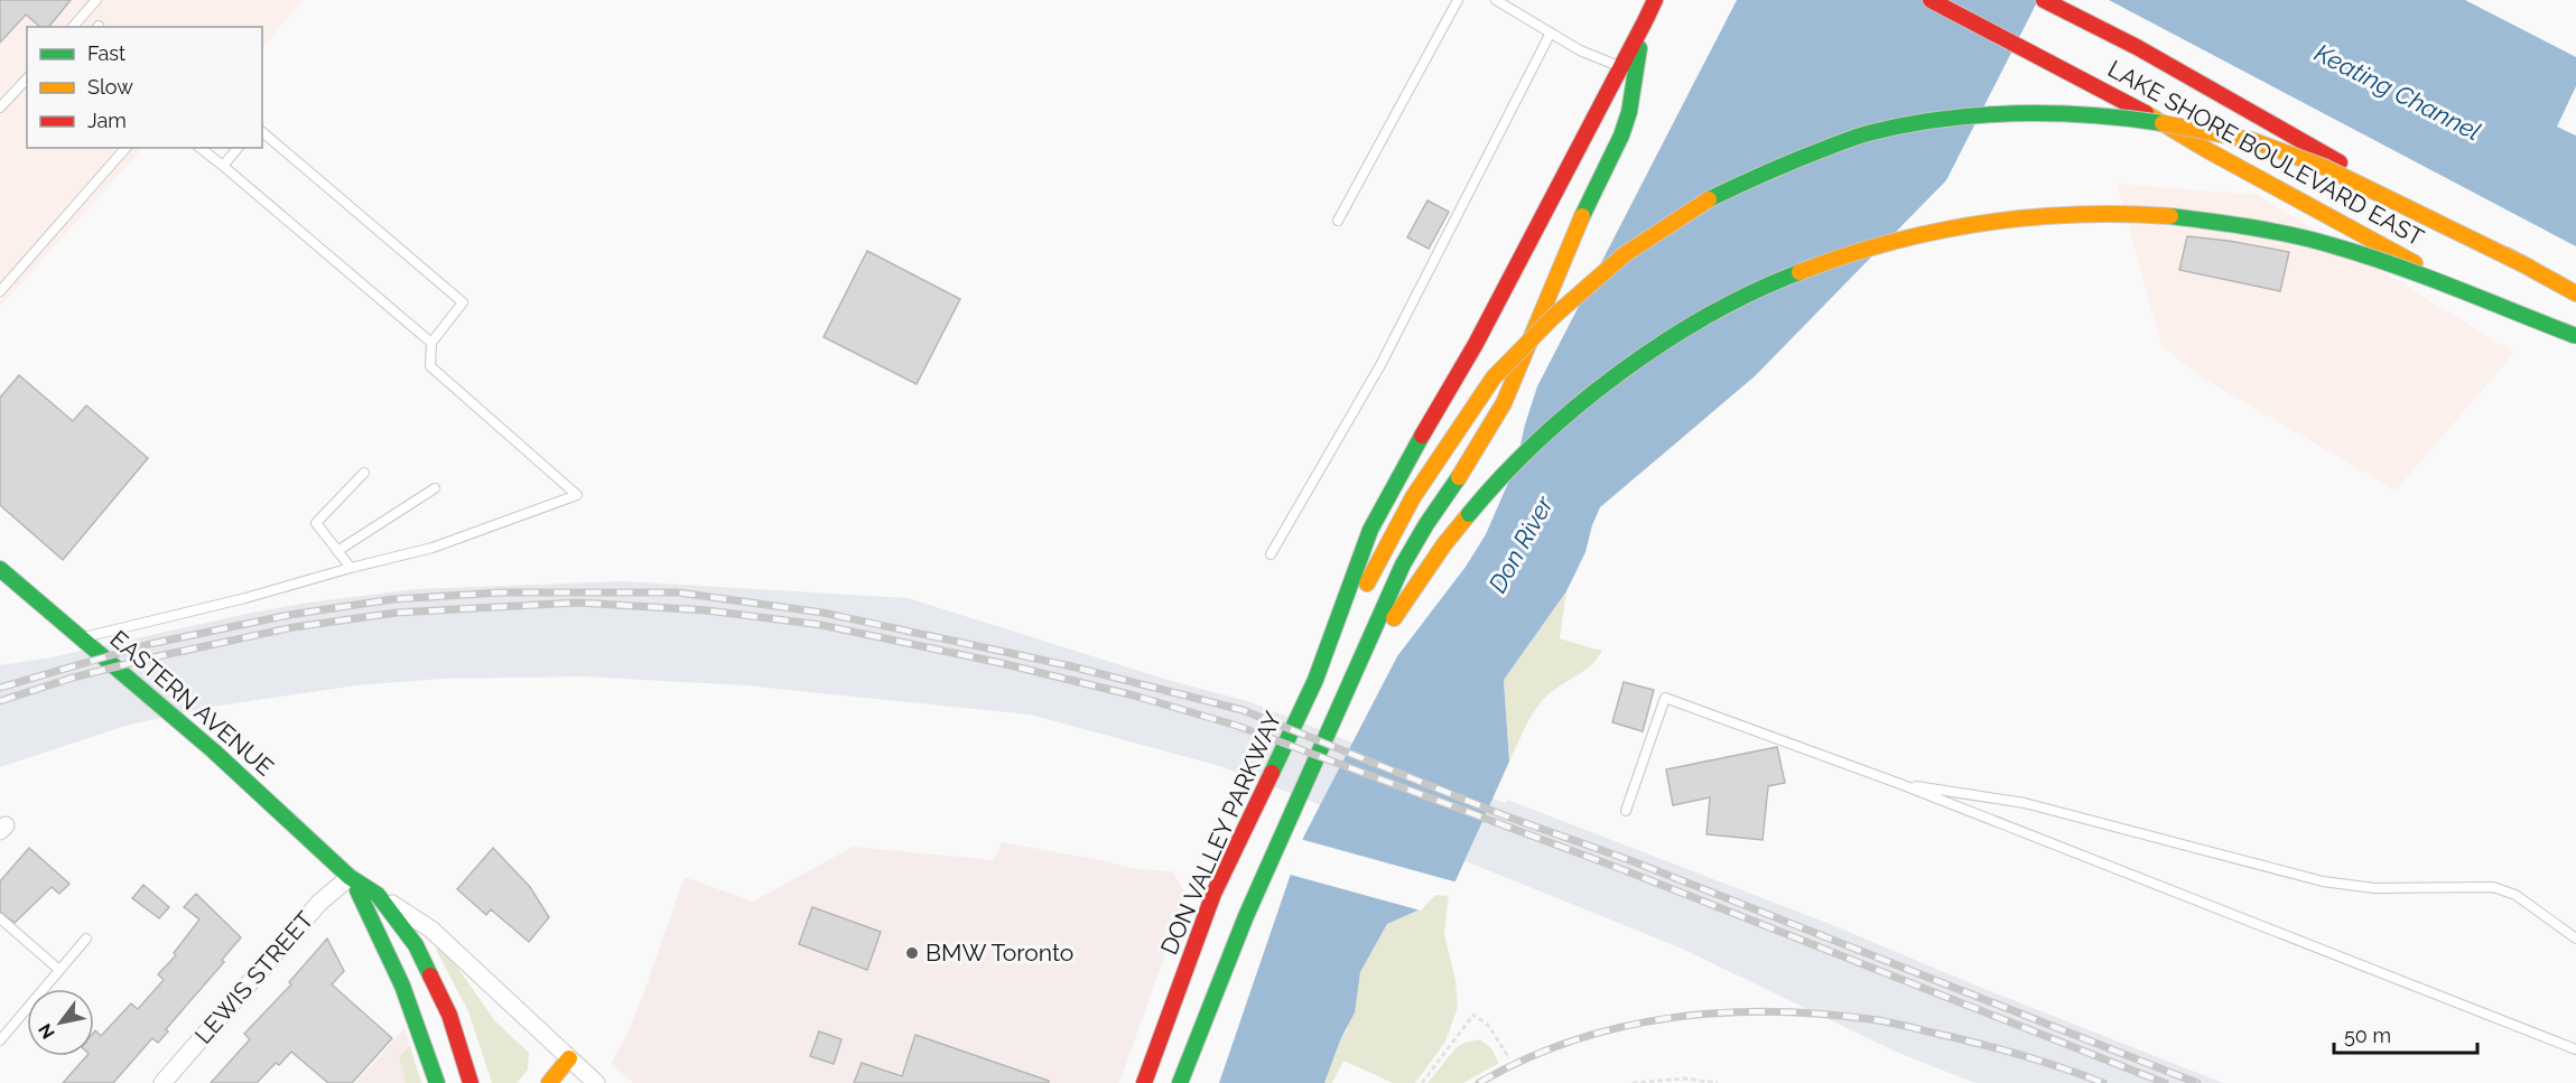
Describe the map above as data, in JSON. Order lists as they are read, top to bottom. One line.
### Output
{"streets":{"main road":["LAKE SHORE BOULEVARD EAST","EASTERN AVENUE","DON VALLEY PARKWAY"],"street":["LEWIS STREET"]},"crossings":[["EASTERN AVENUE","LEWIS STREET"]],"water":["Keating Channel","Don River"],"places":["BMW Toronto"],"legend":["Fast","Slow","Jam"],"scale_bar":"50 m","north":"bottom left"}
